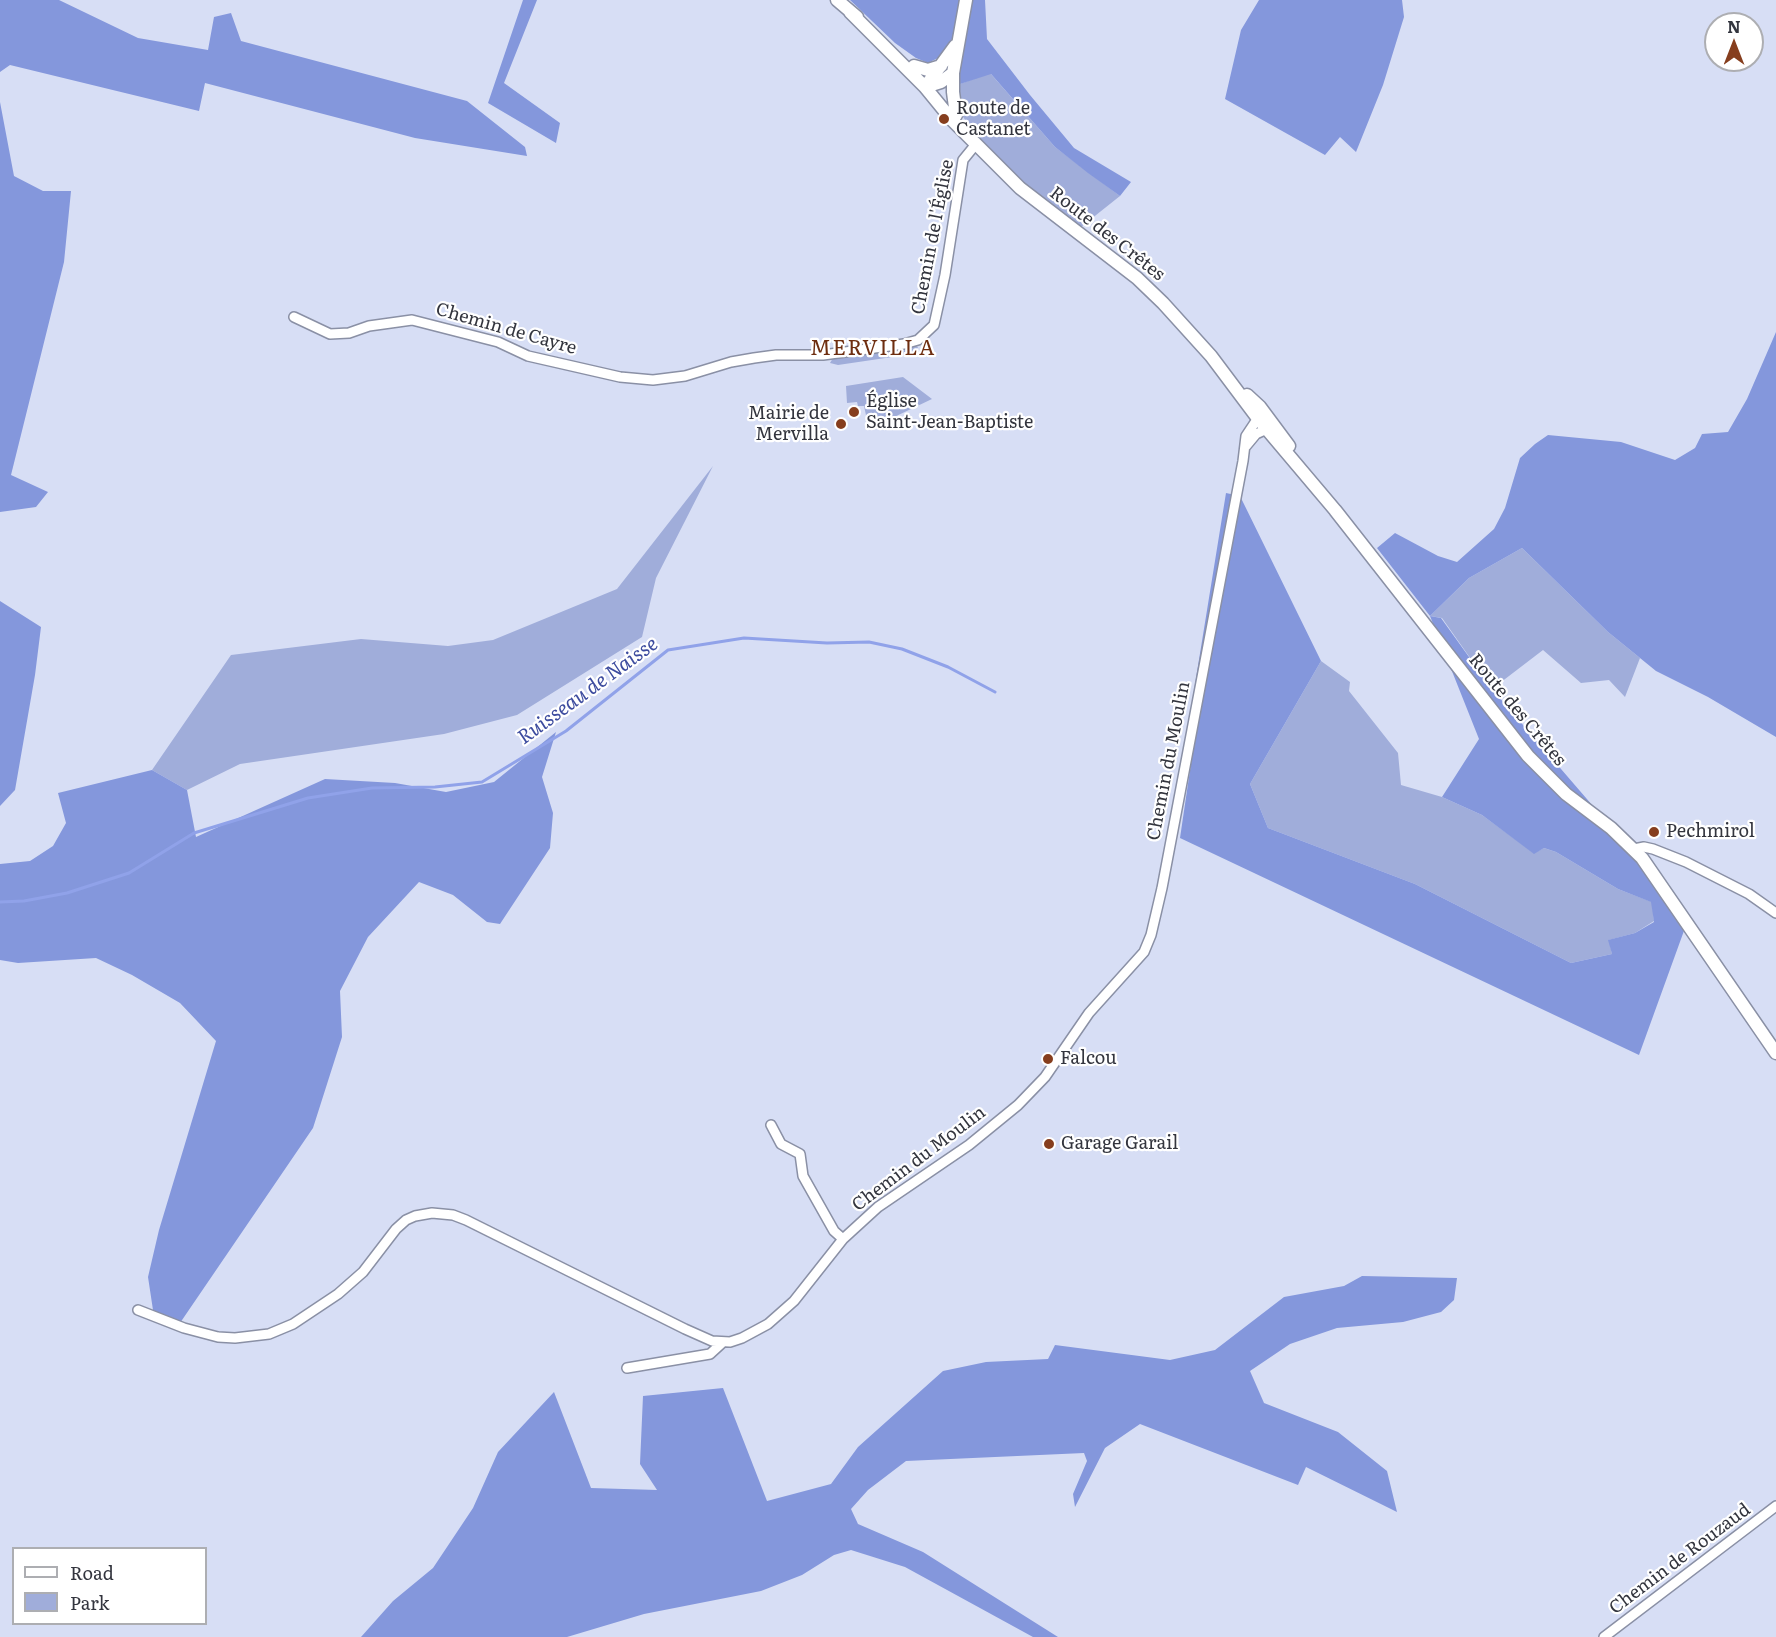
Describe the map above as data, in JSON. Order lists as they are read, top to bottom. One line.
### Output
{"streets":{"street":["Route des Crêtes","Chemin de l'Église","Chemin de Cayre","Chemin du Moulin","Chemin de Rouzaud"]},"crossings":[["Route des Crêtes","Chemin de l'Église"],["Route des Crêtes","Chemin du Moulin"],["Chemin de l'Église","Chemin de Cayre"]],"districts":["MERVILLA"],"water":["Ruisseau de Naisse"],"places":["Route de Castanet","Église Saint-Jean-Baptiste","Mairie de Mervilla","Pechmirol","Falcou","Garage Garail"],"legend":["Road","Park"],"north":"top"}
